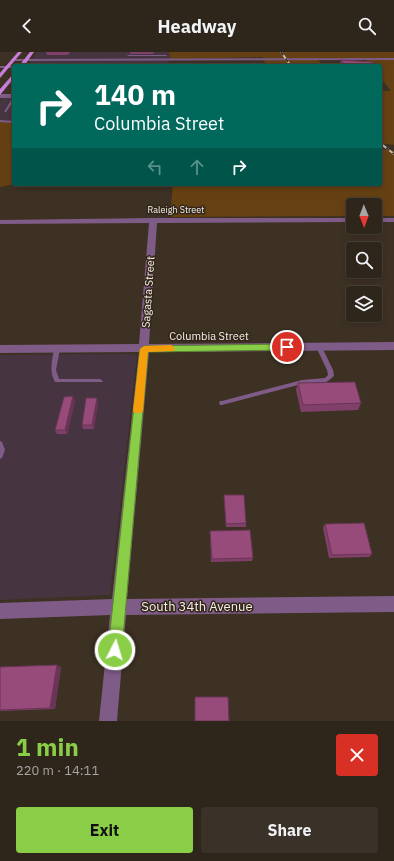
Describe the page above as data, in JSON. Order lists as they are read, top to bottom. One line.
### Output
{"streets":{"street":["Raleigh Street","Sagasta Street","Columbia Street","South 34th Avenue"]},"crossings":[["Raleigh Street","Sagasta Street"],["Sagasta Street","Columbia Street"],["Sagasta Street","South 34th Avenue"]],"north":"bottom","page":{"header":"Headway","turn":["140 m","Columbia Street"],"heading":["1 min","220 m · 14:11"],"buttons":["Exit","Share"]}}
